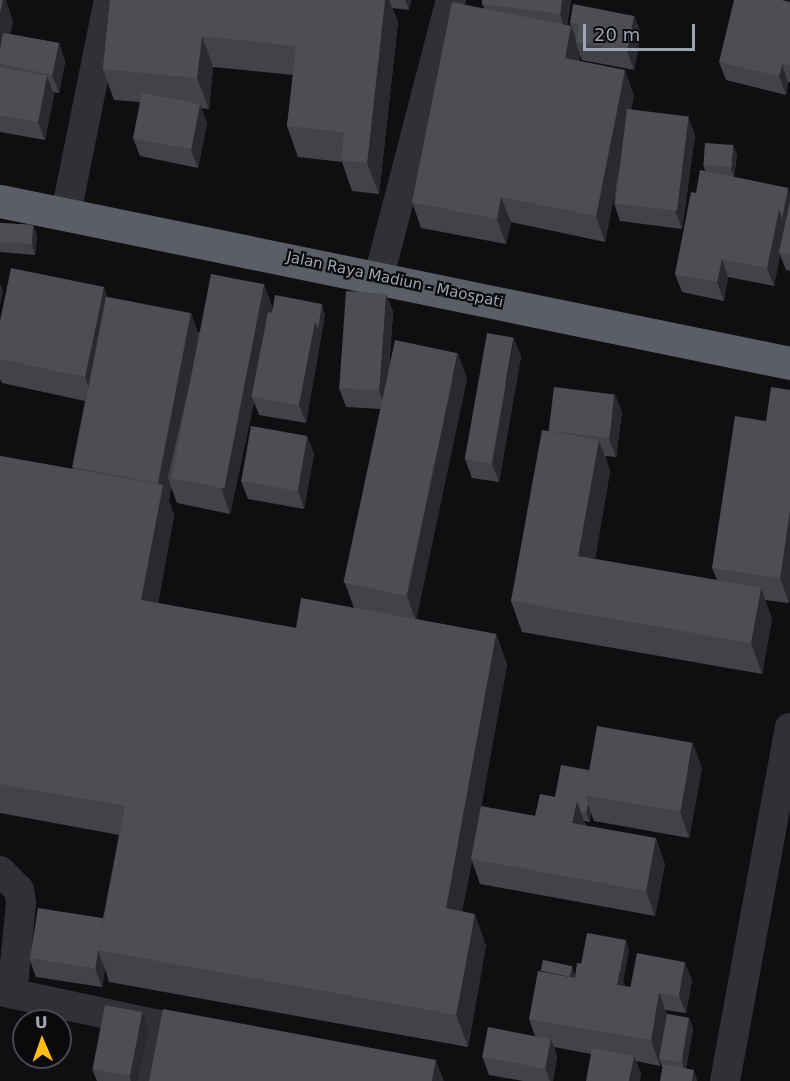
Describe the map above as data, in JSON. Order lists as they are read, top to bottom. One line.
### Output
{"streets":{"highway":["Jalan Raya Madiun - Maospati"]},"scale_bar":"20 m","north":"top"}
